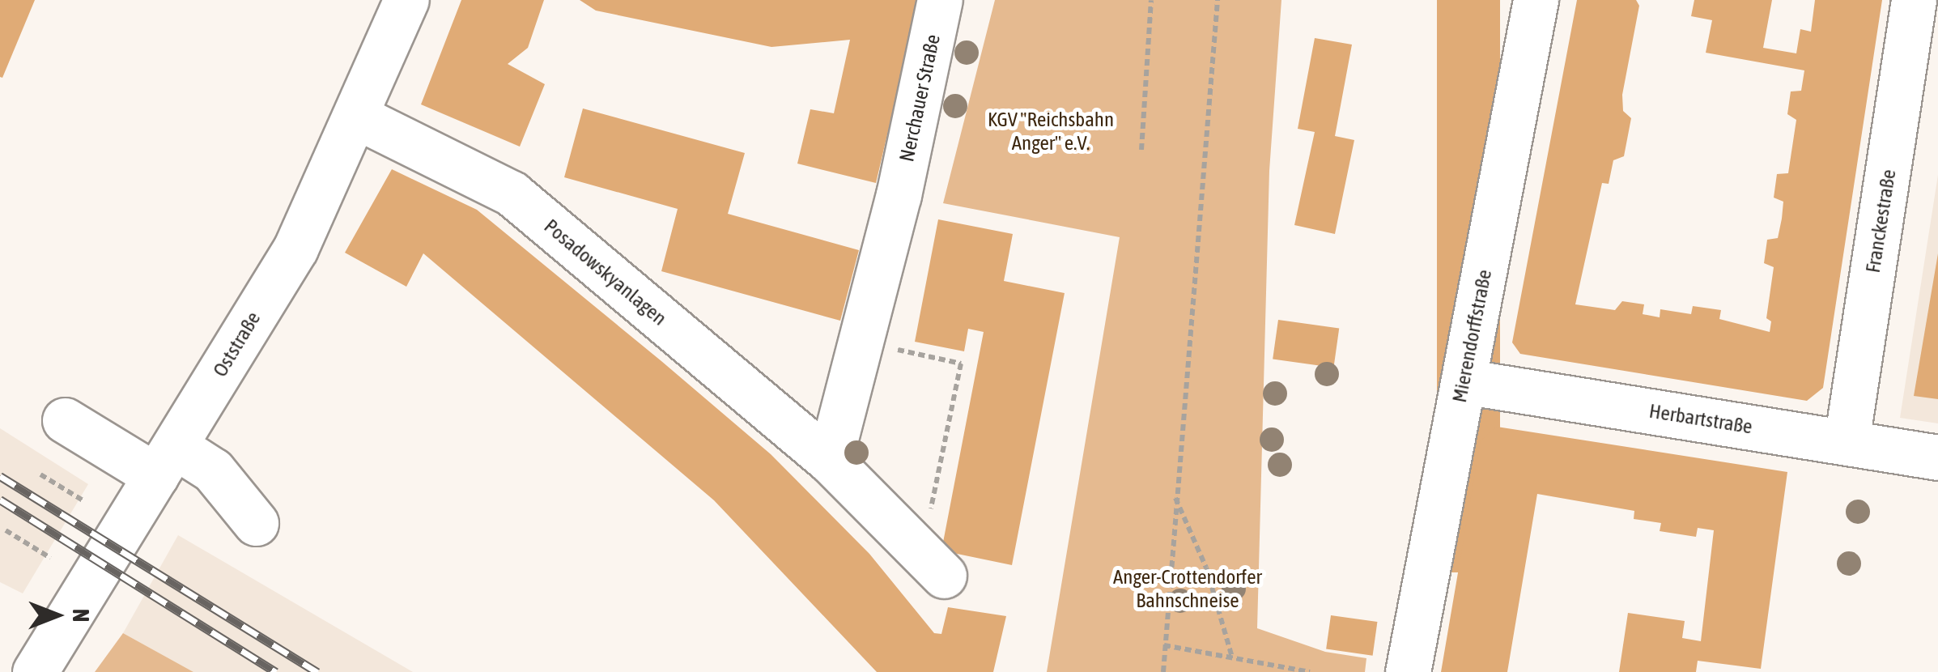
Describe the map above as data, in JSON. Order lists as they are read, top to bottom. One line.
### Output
{"streets":{"street":["Nerchauer Straße","Franckestraße","Posadowskyanlagen","Mierendorffstraße","Oststraße","Herbartstraße"]},"crossings":[["Franckestraße","Herbartstraße"],["Posadowskyanlagen","Oststraße"],["Mierendorffstraße","Herbartstraße"]],"parks":["KGV \"Reichsbahn Anger\" e.V.","Anger-Crottendorfer Bahnschneise"],"north":"right"}
